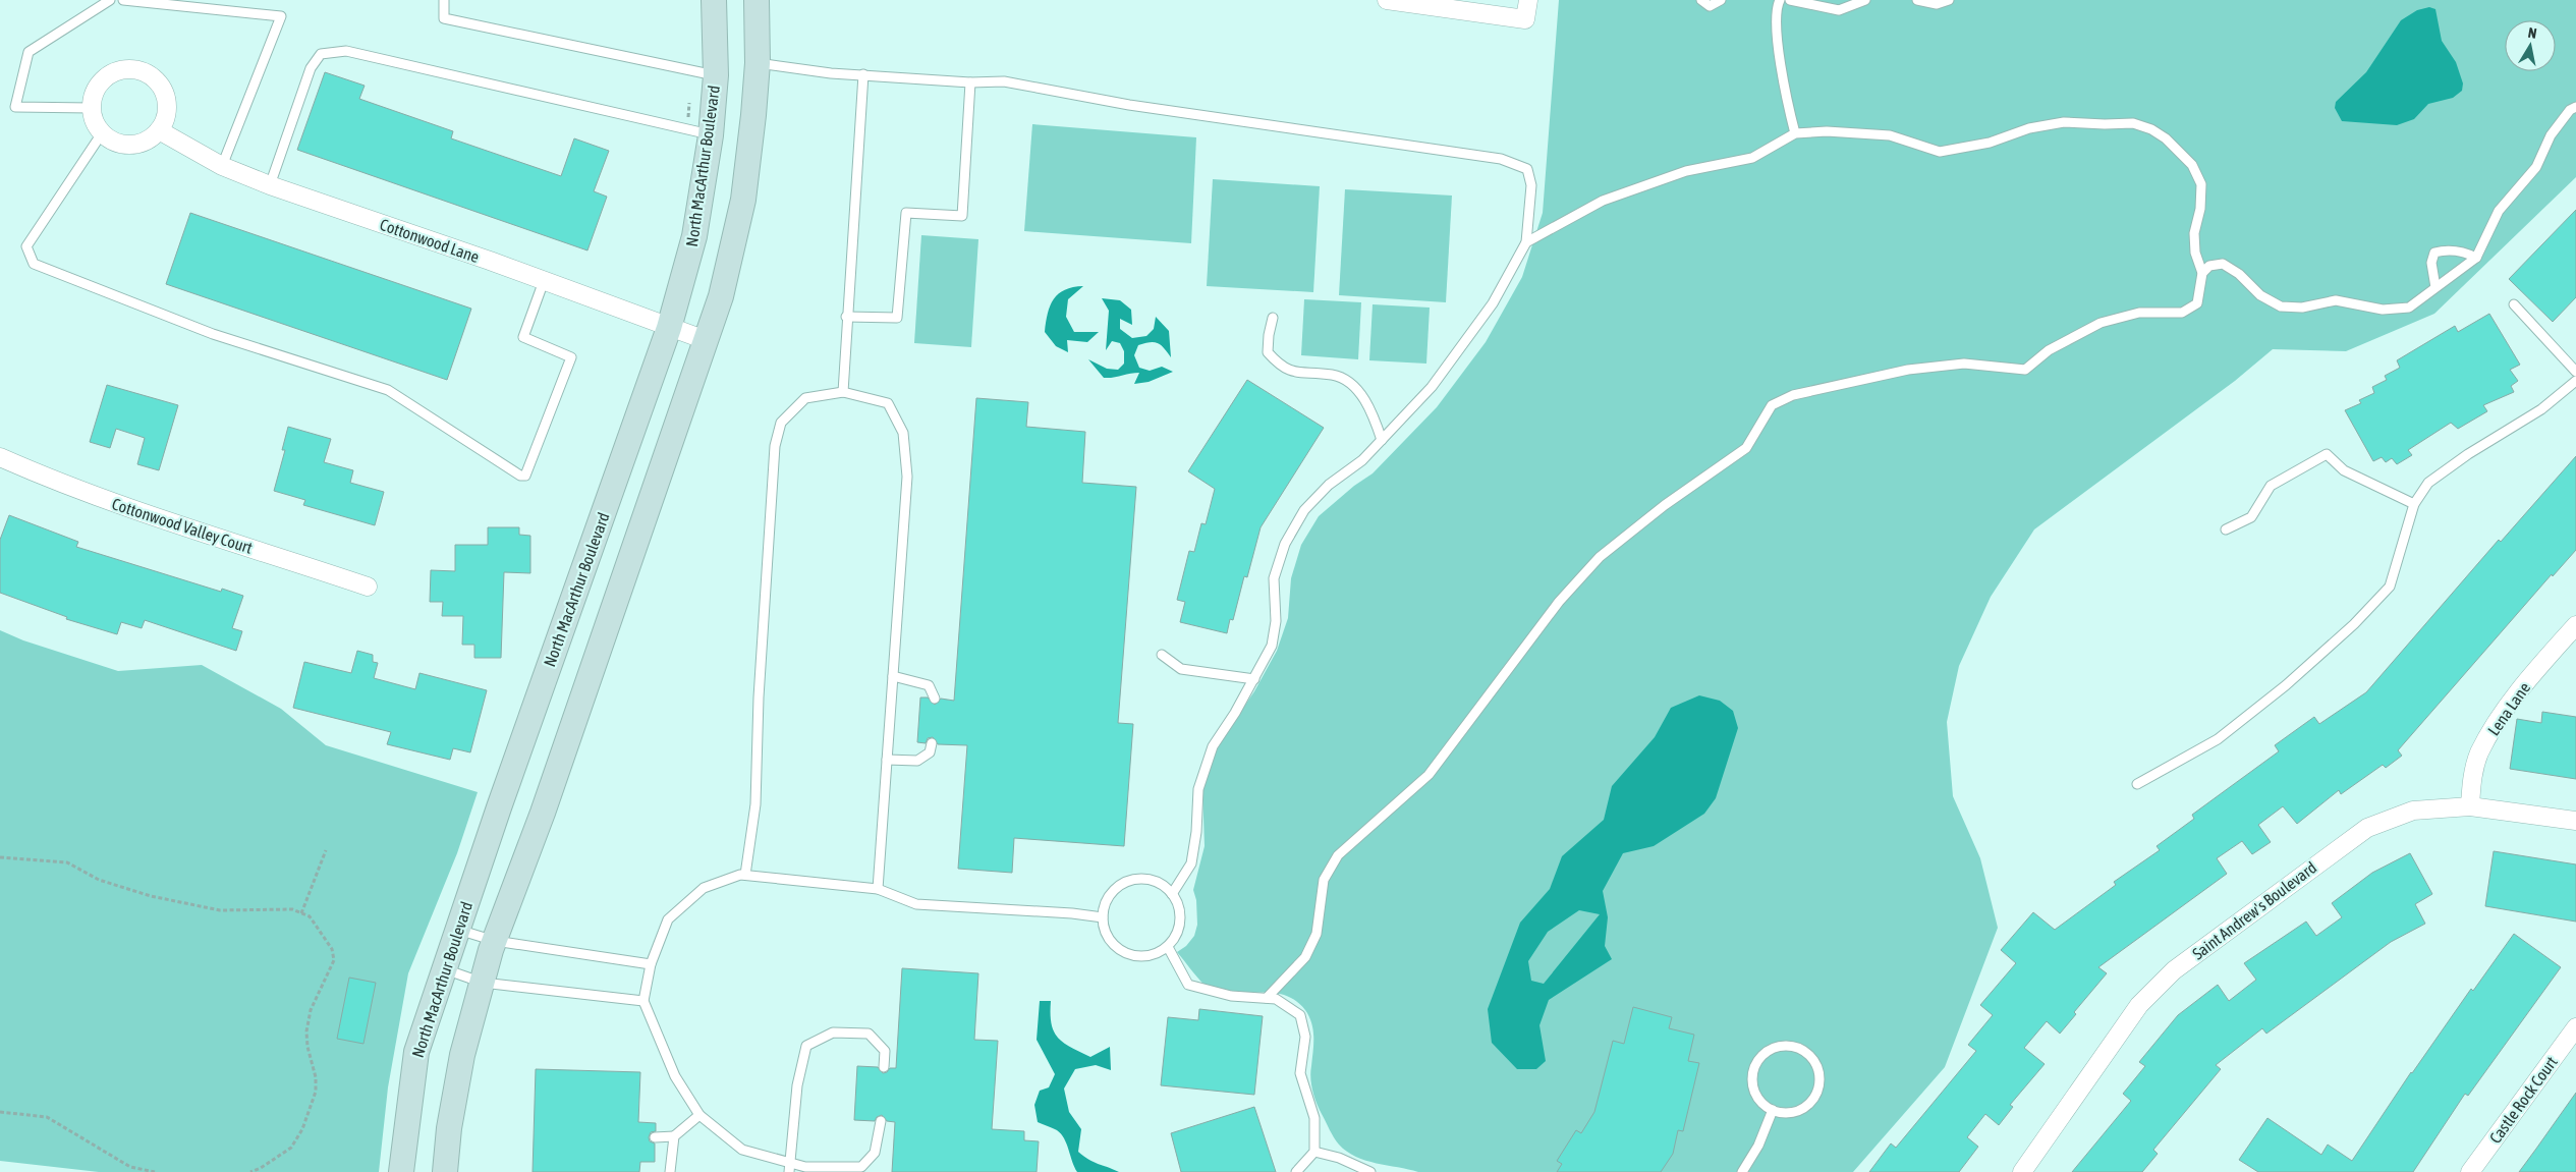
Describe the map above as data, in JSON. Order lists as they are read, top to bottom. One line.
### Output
{"streets":{"main road":["North MacArthur Boulevard"],"street":["Cottonwood Lane","Cottonwood Valley Court","Lena Lane","Saint Andrew's Boulevard","Castle Rock Court"]},"crossings":[["North MacArthur Boulevard","Cottonwood Lane"],["Lena Lane","Saint Andrew's Boulevard"]],"north":"top"}
